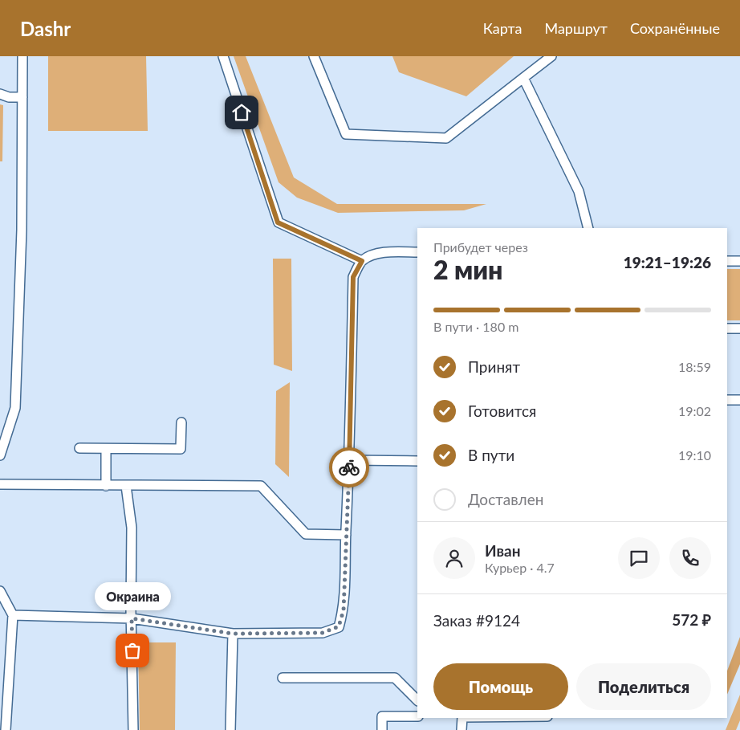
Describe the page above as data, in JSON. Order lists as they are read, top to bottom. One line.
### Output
{"places":["Окраина"],"page":{"header":"Dashr","nav":["Карта","Маршрут","Сохранённые"],"heading":["2 мин","Прибудет через","19:21–19:26"],"panel":["Иван","Курьер · 4.7","Заказ #9124","572 ₽"],"bar":"В пути · 180 m","list":[["Принят","18:59"],["Готовится","19:02"],["В пути","19:10"],"Доставлен"],"bubble":"Окраина","buttons":["Помощь","Поделиться"]}}
